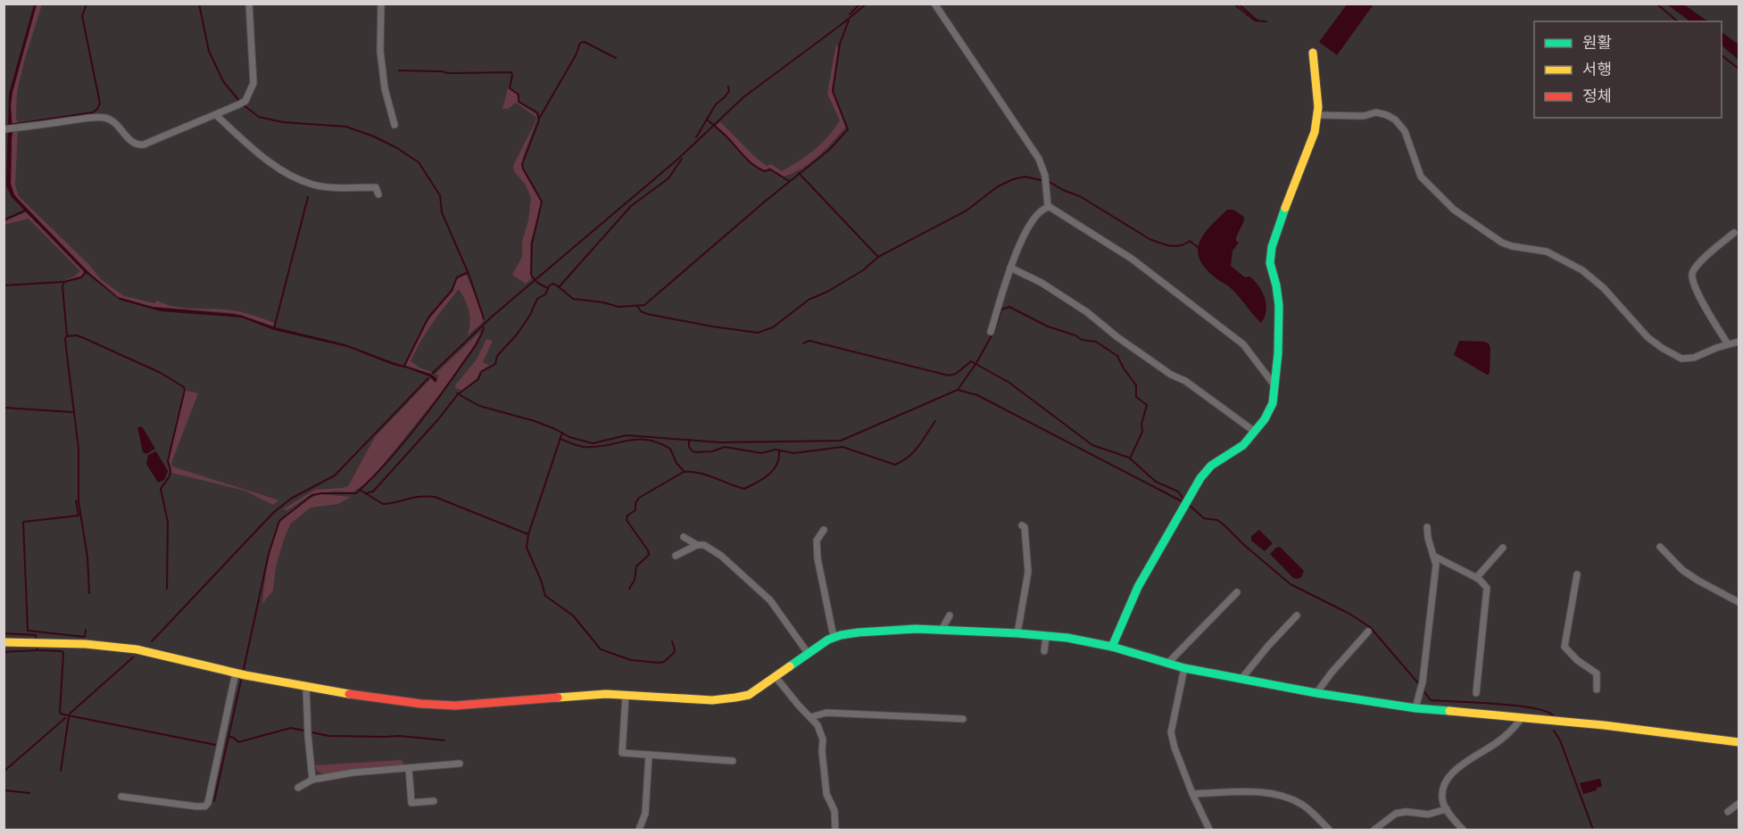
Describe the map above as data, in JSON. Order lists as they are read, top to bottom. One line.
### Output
{"legend":["원활","서행","정체"]}
